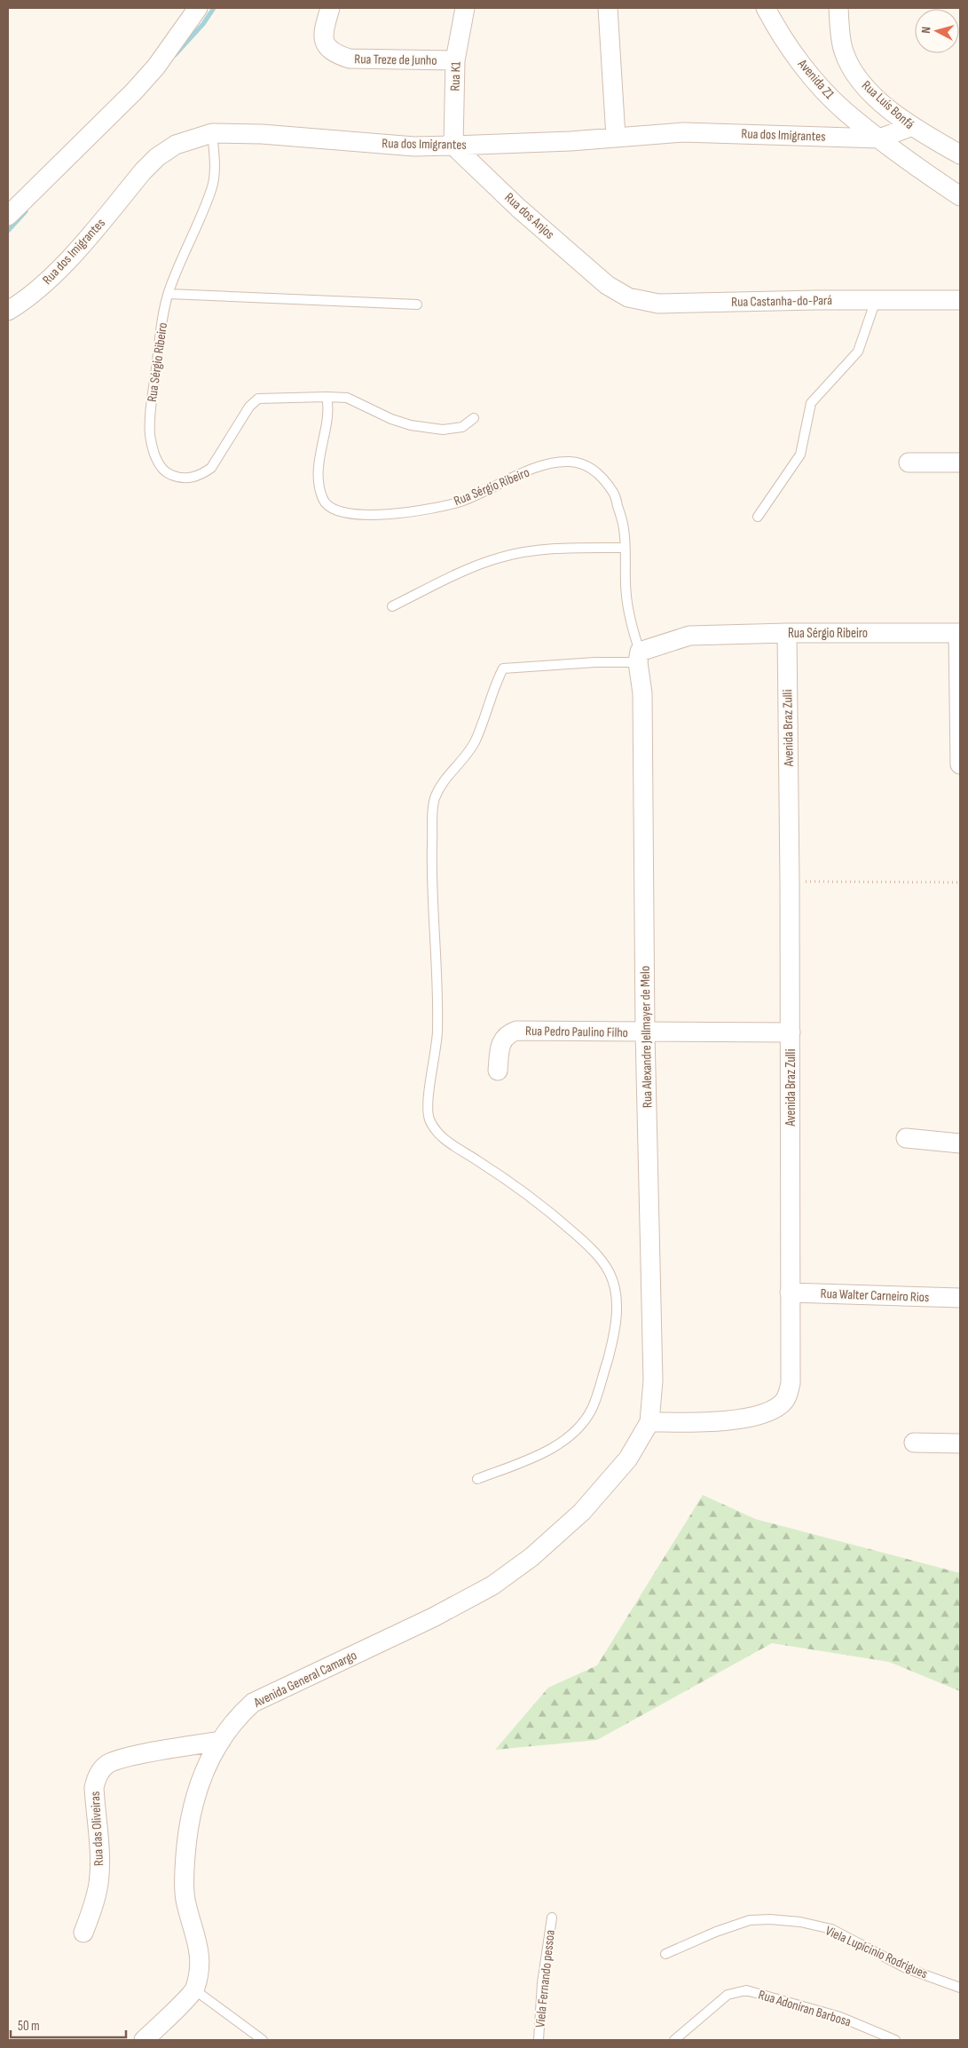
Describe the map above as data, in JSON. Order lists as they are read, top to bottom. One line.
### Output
{"streets":{"street":["Rua Treze de Junho","Rua K1","Avenida Z1","Rua Luís Bonfá","Rua dos Imigrantes","Rua dos Anjos","Rua Castanha-do-Pará","Rua Sérgio Ribeiro","Avenida Braz Zulli","Rua Pedro Paulino Filho","Rua Alexandre Jellmayer de Melo","Rua Walter Carneiro Rios","Avenida General Camargo","Rua das Oliveiras"],"lane":["Viela Lupícinio Rodrigues","Viela Fernando pessoa","Rua Adoniran Barbosa"]},"crossings":[["Rua Treze de Junho","Rua K1"],["Rua K1","Rua dos Imigrantes"],["Rua K1","Rua dos Anjos"],["Avenida Z1","Rua dos Imigrantes"],["Rua Luís Bonfá","Rua dos Imigrantes"],["Rua dos Imigrantes","Rua dos Anjos"],["Rua dos Imigrantes","Rua Sérgio Ribeiro"],["Rua dos Anjos","Rua Castanha-do-Pará"],["Rua Sérgio Ribeiro","Avenida Braz Zulli"],["Rua Sérgio Ribeiro","Rua Alexandre Jellmayer de Melo"],["Avenida Braz Zulli","Rua Pedro Paulino Filho"],["Avenida Braz Zulli","Rua Alexandre Jellmayer de Melo"],["Avenida Braz Zulli","Rua Walter Carneiro Rios"],["Avenida Braz Zulli","Avenida General Camargo"],["Rua Pedro Paulino Filho","Rua Alexandre Jellmayer de Melo"],["Rua Alexandre Jellmayer de Melo","Avenida General Camargo"],["Avenida General Camargo","Rua das Oliveiras"]],"scale_bar":"50 m","north":"left"}
